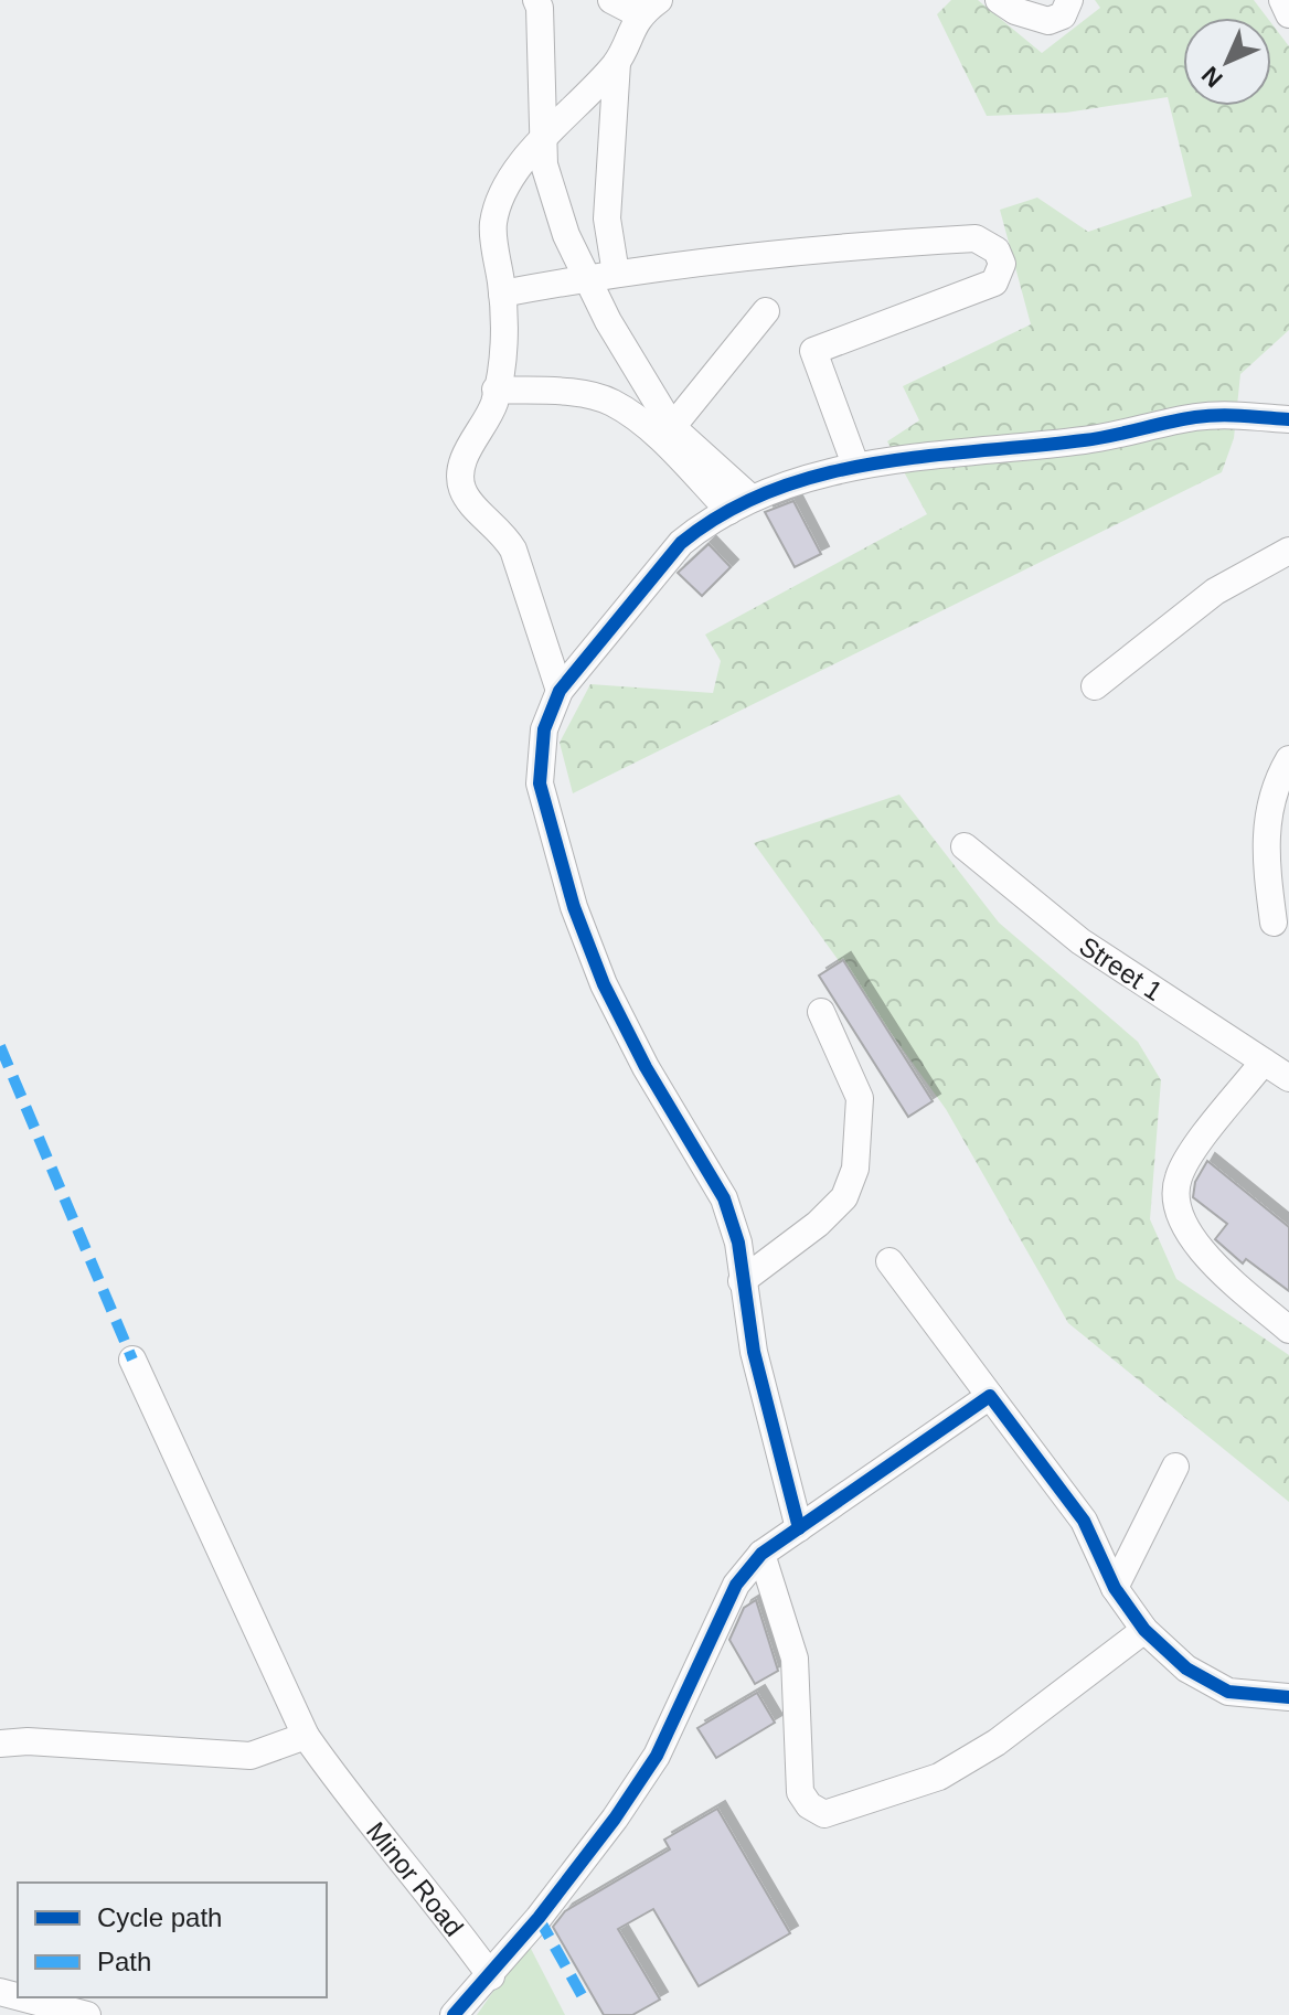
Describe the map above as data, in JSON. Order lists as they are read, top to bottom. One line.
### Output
{"streets":{"street":["Street 1","Minor Road"]},"legend":["Cycle path","Path"],"north":"bottom left"}
